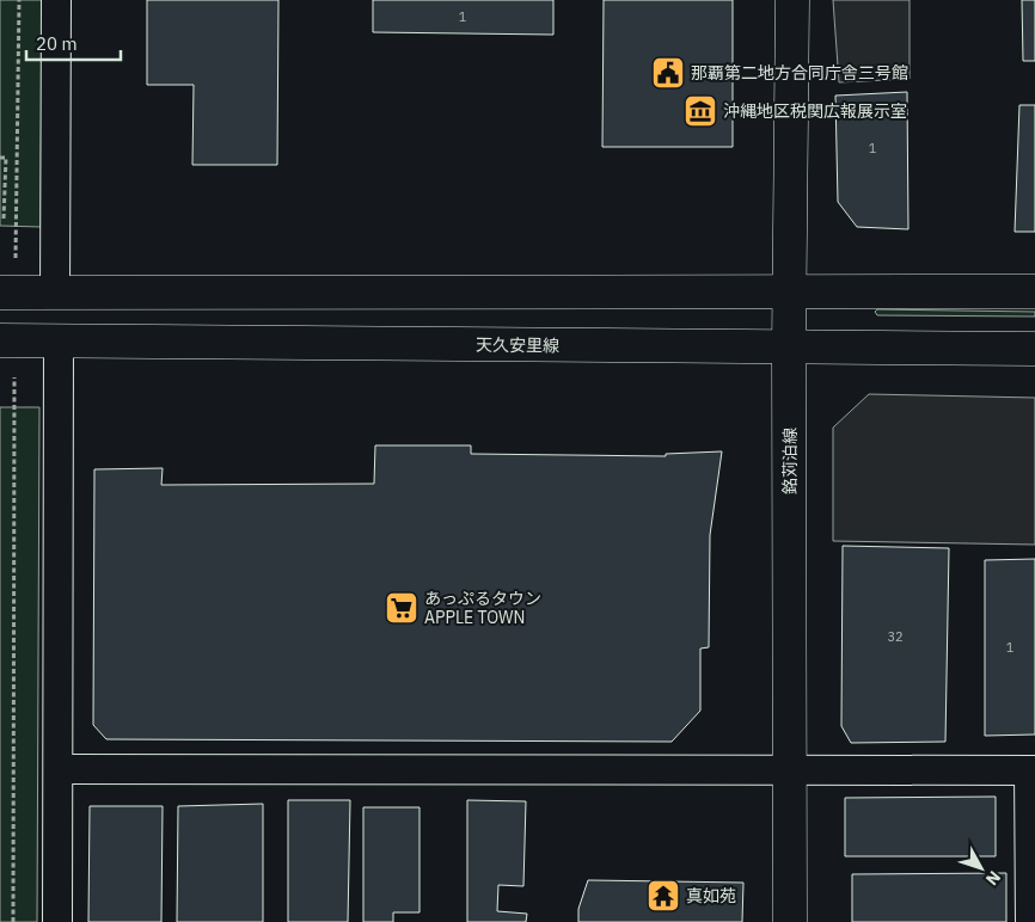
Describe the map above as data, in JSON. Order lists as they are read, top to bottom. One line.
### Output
{"streets":{"street":["天久安里線","銘苅泊線"]},"crossings":[["天久安里線","銘苅泊線"]],"places":{"public building":["那覇第二地方合同庁舎三号館"],"museum":["沖縄地区税関広報展示室"],"supermarket":["あっぷるタウン APPLE TOWN"],"temple":["真如苑"]},"house_numbers":["1","1","32","1"],"scale_bar":"20 m","north":"bottom right"}
